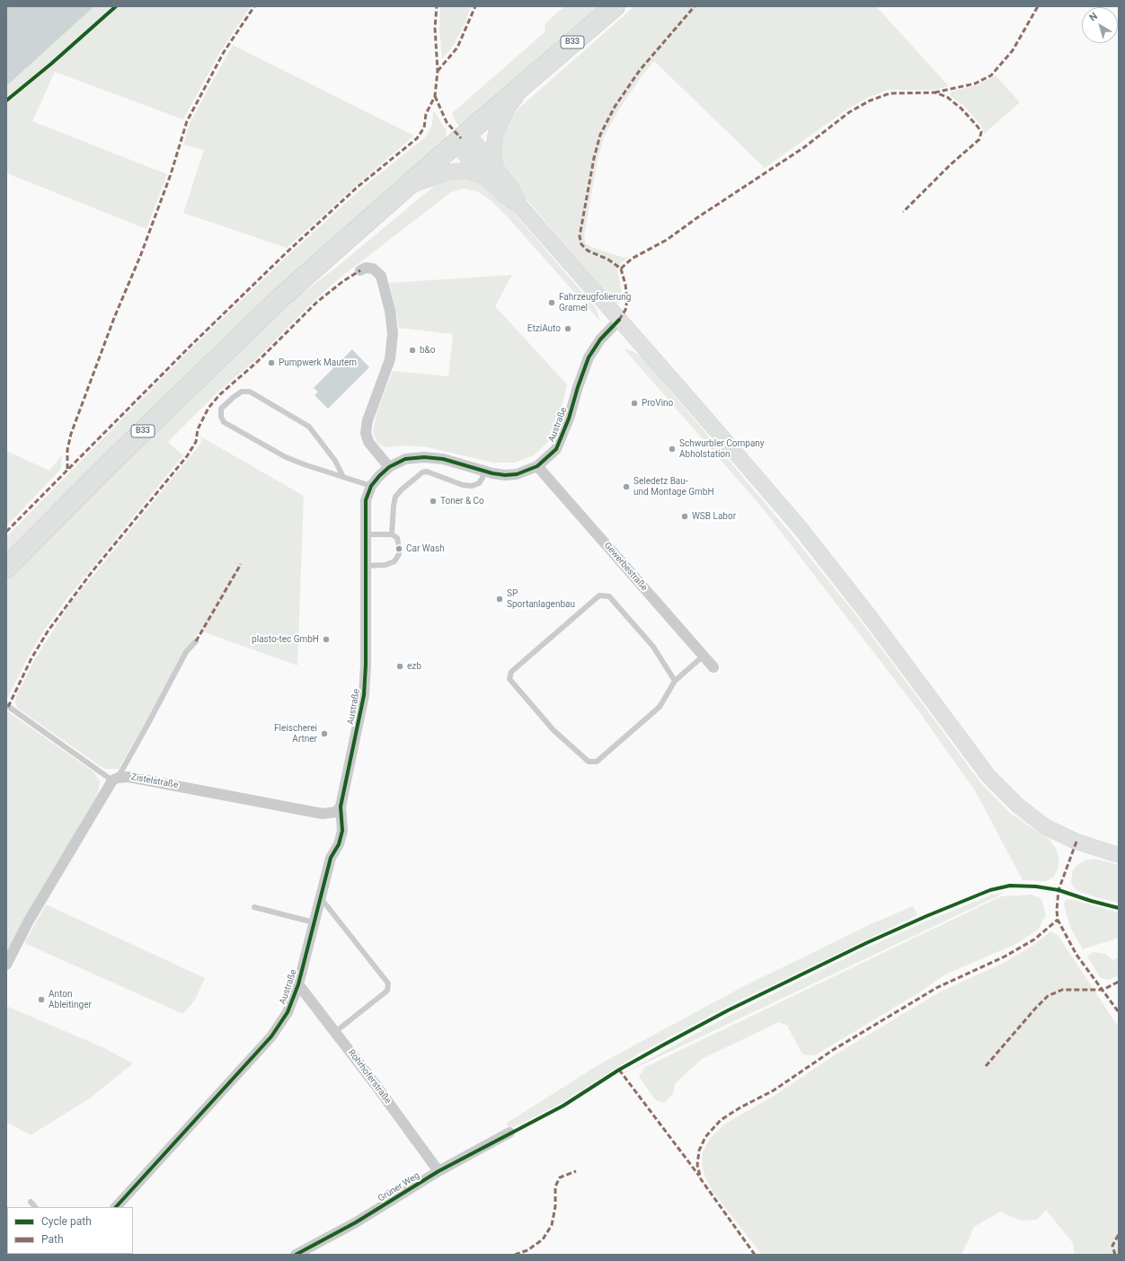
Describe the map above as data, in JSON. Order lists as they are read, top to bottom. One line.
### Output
{"streets":{"highway":["B33"],"street":["Austraße","Gewerbestraße","Zistelstraße","Rohrhoferstraße","Grüner Weg"]},"crossings":[["Austraße","Gewerbestraße"],["Austraße","Zistelstraße"],["Austraße","Rohrhoferstraße"],["Rohrhoferstraße","Grüner Weg"]],"places":["Fahrzeugfolierung Gramel","EtziAuto","b&o","Pumpwerk Mautern","ProVino","Schwurbler Company Abholstation","Seledetz Bau- und Montage GmbH","Toner & Co","WSB Labor","Car Wash","SP Sportanlagenbau","plasto-tec GmbH","ezb","Fleischerei Artner","Anton Ableitinger"],"legend":["Cycle path","Path"],"north":"top left"}
